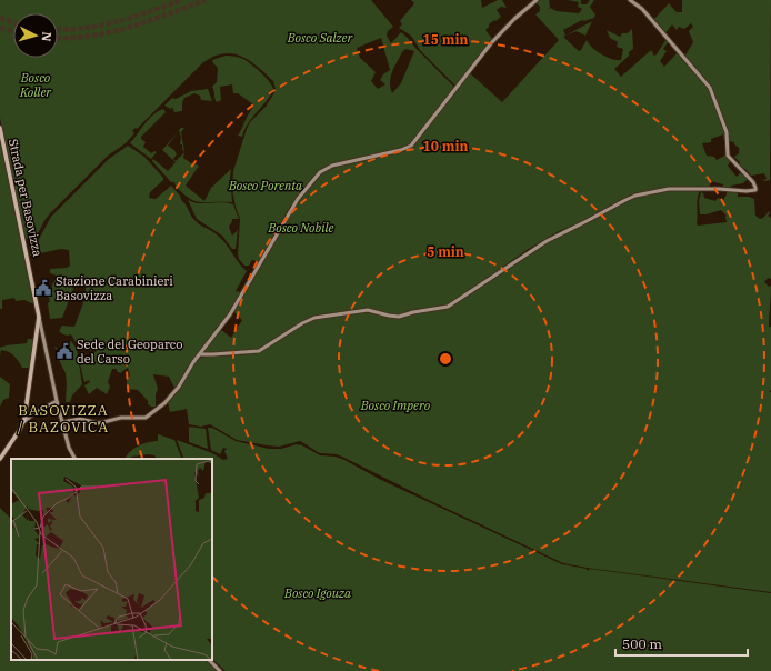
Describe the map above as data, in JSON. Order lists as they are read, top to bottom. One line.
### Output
{"streets":{"main road":["Strada per Basovizza"]},"districts":["BASOVIZZA / BAZOVICA"],"parks":["Bosco Salzer","Bosco Koller","Bosco Porenta","Bosco Nobile","Bosco Impero","Bosco Igouza"],"places":{"public building":["Stazione Carabinieri Basovizza","Sede del Geoparco del Carso"]},"scale_bar":"500 m","north":"right","rings":["15 min","10 min","5 min"]}
